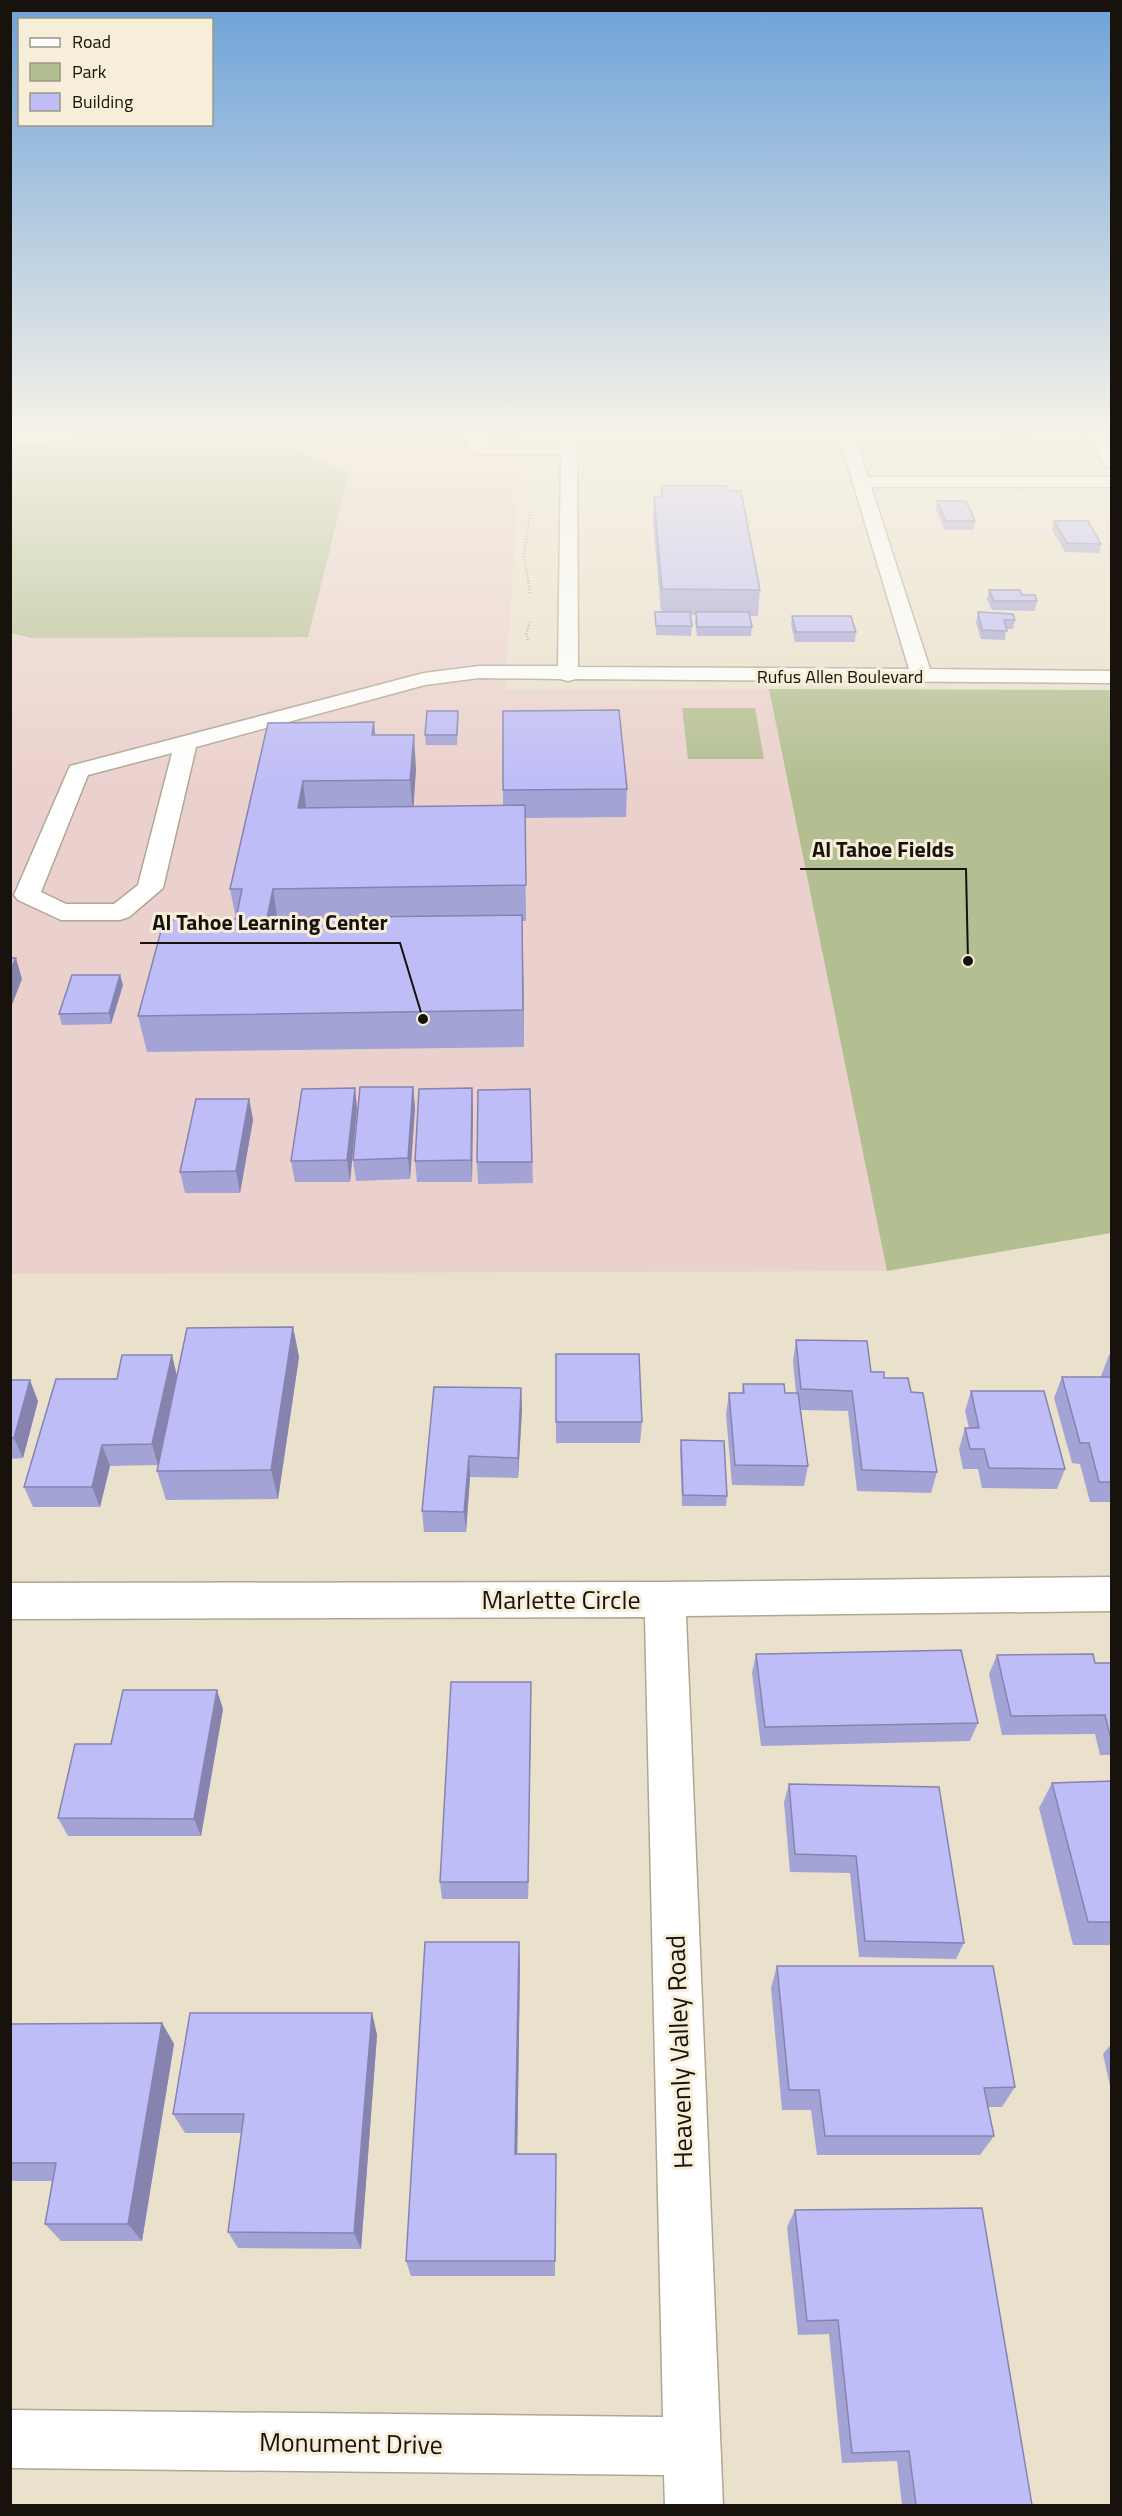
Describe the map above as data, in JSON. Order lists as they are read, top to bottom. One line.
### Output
{"streets":{"street":["Rufus Allen Boulevard","Marlette Circle","Heavenly Valley Road","Monument Drive"]},"crossings":[["Marlette Circle","Heavenly Valley Road"],["Heavenly Valley Road","Monument Drive"]],"places":["Al Tahoe Fields","Al Tahoe Learning Center"],"legend":["Road","Park","Building"]}
